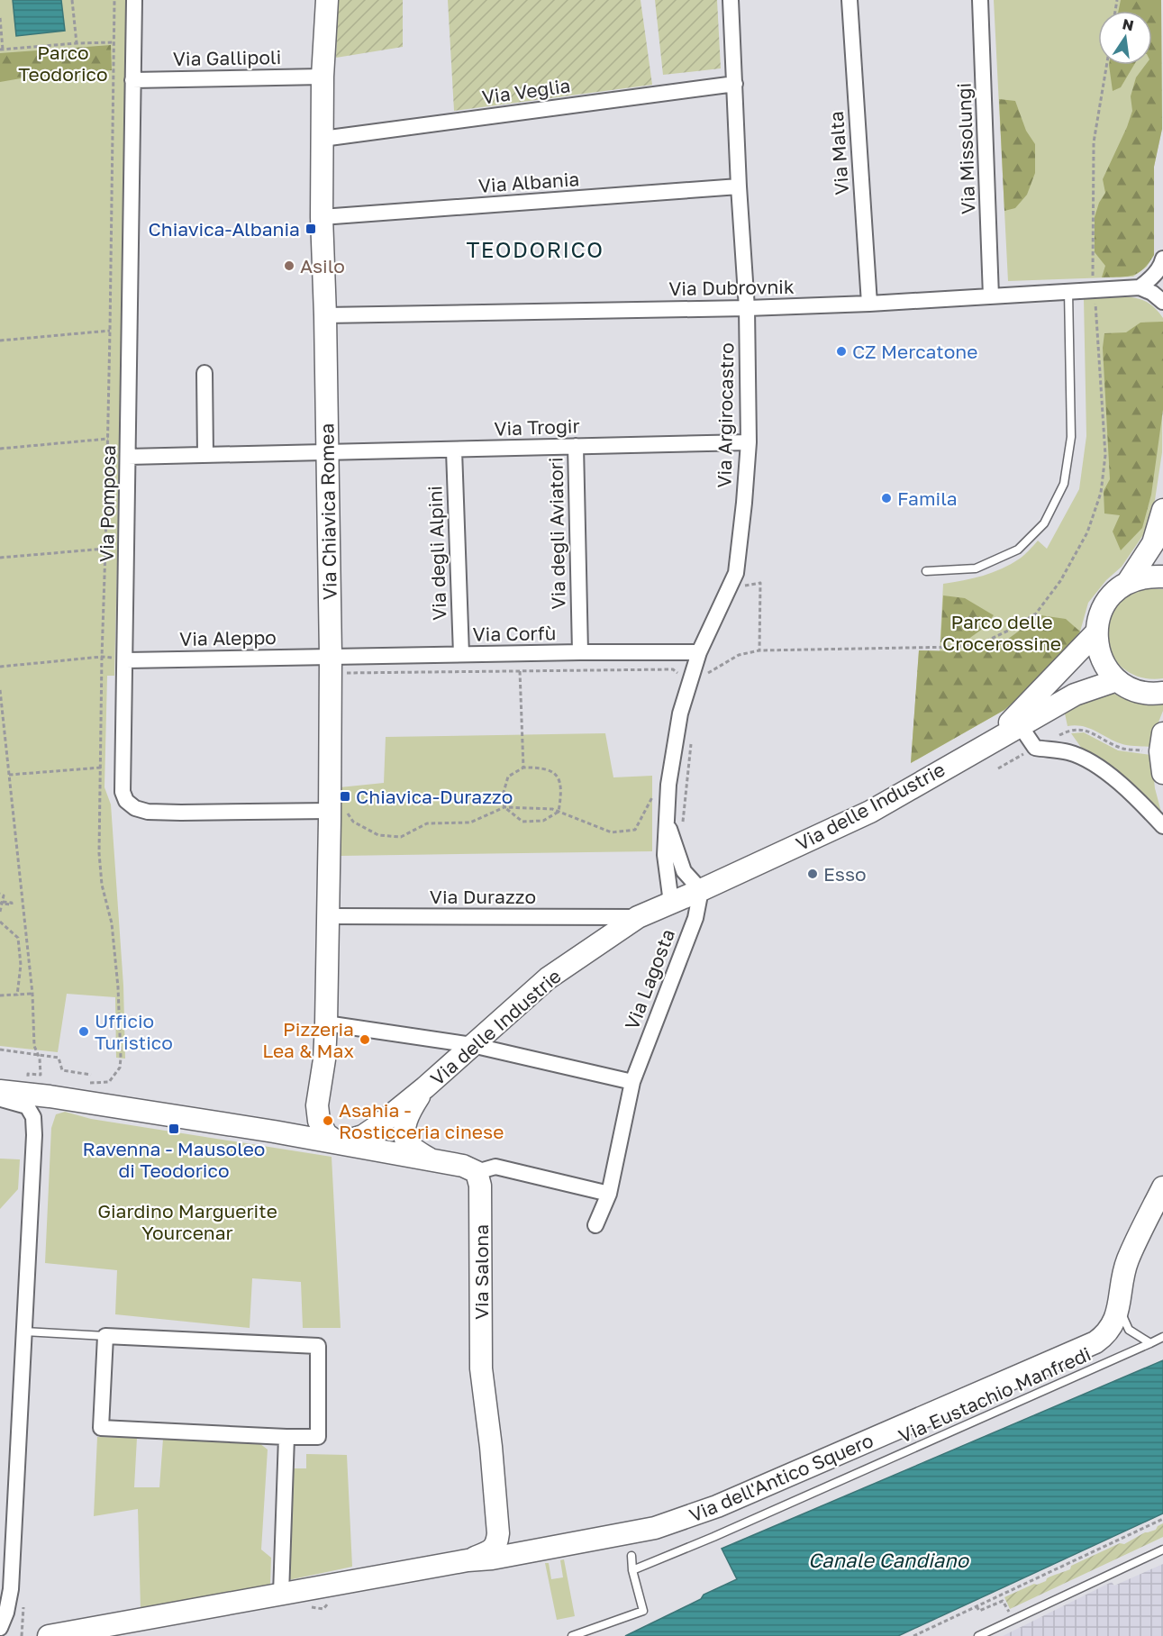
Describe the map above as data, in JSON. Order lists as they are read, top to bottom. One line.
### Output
{"streets":{"street":["Via Gallipoli","Via Veglia","Via Missolungi","Via Malta","Via Albania","Via Dubrovnik","Via Argirocastro","Via Trogir","Via Pomposa","Via Chiavica Romea","Via degli Aviatori","Via degli Alpini","Via Corfù","Via Aleppo","Via delle Industrie","Via Durazzo","Via Lagosta","Via Salona","Via dell'Antico Squero"],"lane":["Via Eustachio Manfredi"]},"crossings":[["Via Gallipoli","Via Pomposa"],["Via Gallipoli","Via Chiavica Romea"],["Via Veglia","Via Argirocastro"],["Via Veglia","Via Chiavica Romea"],["Via Missolungi","Via Dubrovnik"],["Via Malta","Via Dubrovnik"],["Via Albania","Via Argirocastro"],["Via Albania","Via Chiavica Romea"],["Via Dubrovnik","Via Argirocastro"],["Via Dubrovnik","Via Chiavica Romea"],["Via Argirocastro","Via Trogir"],["Via Argirocastro","Via Corfù"],["Via Argirocastro","Via delle Industrie"],["Via Argirocastro","Via Lagosta"],["Via Trogir","Via Pomposa"],["Via Trogir","Via Chiavica Romea"],["Via Trogir","Via degli Aviatori"],["Via Trogir","Via degli Alpini"],["Via Pomposa","Via Chiavica Romea"],["Via Pomposa","Via Aleppo"],["Via Chiavica Romea","Via Corfù"],["Via Chiavica Romea","Via Aleppo"],["Via Chiavica Romea","Via Durazzo"],["Via degli Aviatori","Via Corfù"],["Via degli Alpini","Via Corfù"],["Via Corfù","Via Aleppo"],["Via delle Industrie","Via Durazzo"],["Via delle Industrie","Via Lagosta"],["Via Salona","Via dell'Antico Squero"]],"districts":["TEODORICO"],"water":["Canale Candiano"],"parks":["Parco Teodorico","Parco delle Crocerossine","Giardino Marguerite Yourcenar"],"places":{"transit":["Chiavica-Albania","Chiavica-Durazzo","Ravenna - Mausoleo di Teodorico"],"other":["Asilo","CZ Mercatone","Famila","Esso","Ufficio Turistico","Pizzeria Lea & Max","Asahia - Rosticceria cinese"]},"north":"top"}
